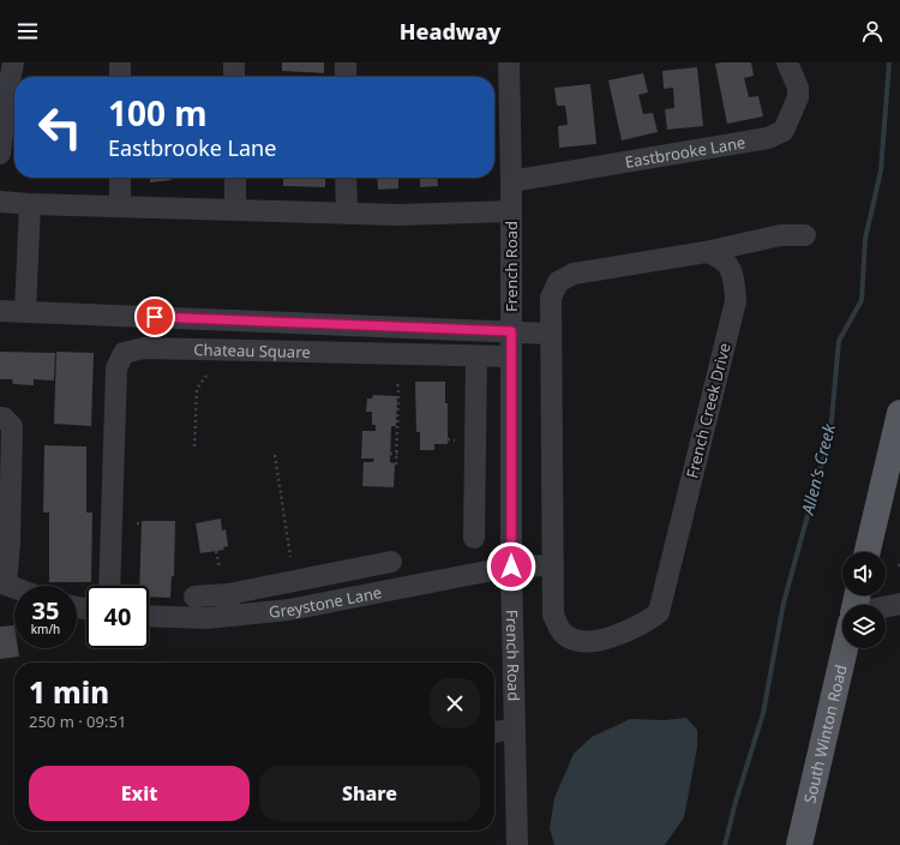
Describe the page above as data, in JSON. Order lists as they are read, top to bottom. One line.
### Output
{"streets":{"main road":["South Winton Road"],"street":["Eastbrooke Lane","French Road","Chateau Square","French Creek Drive","Greystone Lane"]},"crossings":[["Eastbrooke Lane","French Road"],["French Road","Chateau Square"],["French Road","Greystone Lane"]],"water":["Allen's Creek"],"page":{"header":"Headway","turn":["100 m","Eastbrooke Lane"],"speed":"35 km/h","limit":"40","heading":["1 min","250 m · 09:51"],"buttons":["Exit","Share"]}}
